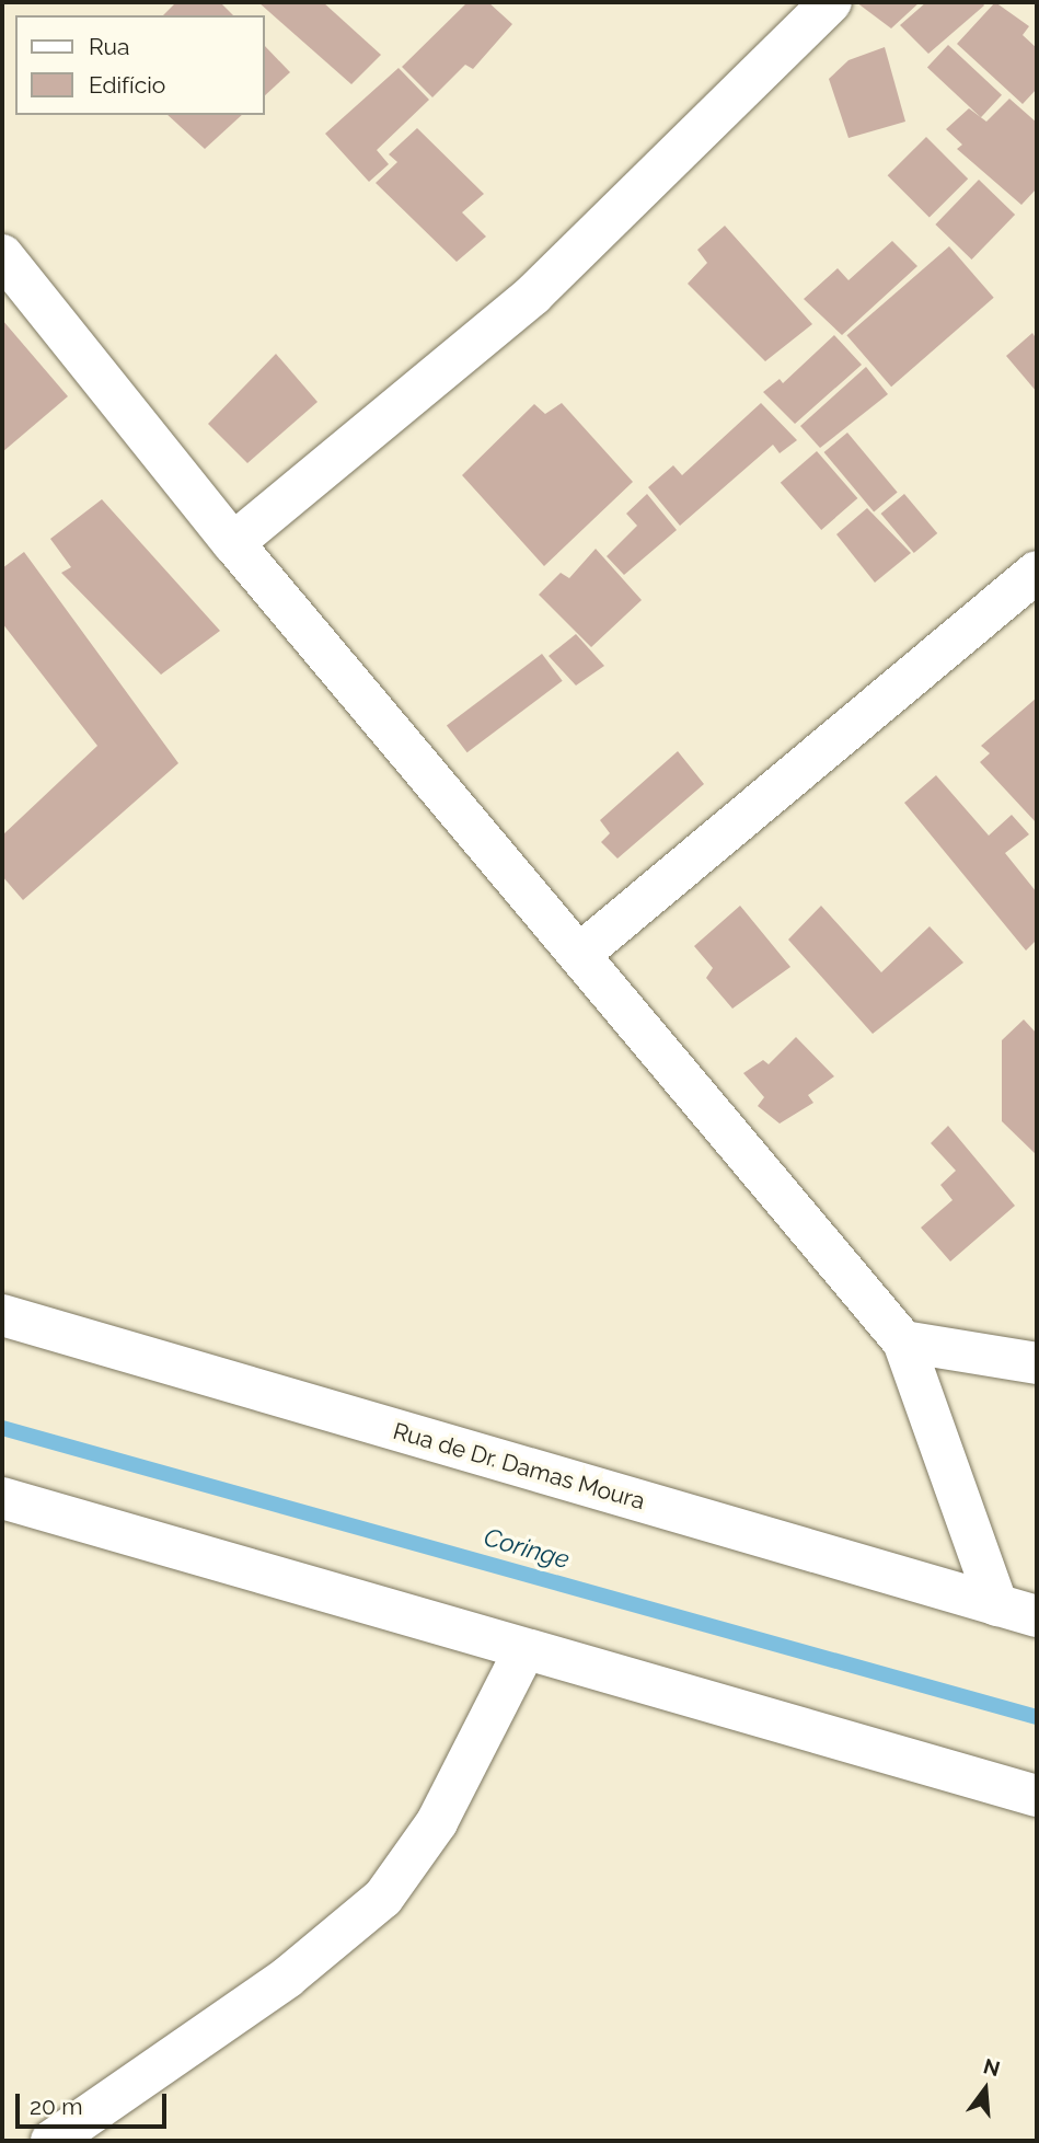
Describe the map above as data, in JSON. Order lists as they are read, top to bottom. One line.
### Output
{"streets":{"street":["Rua de Dr. Damas Moura"]},"water":["Coringe"],"legend":["Rua","Edifício"],"scale_bar":"20 m","north":"top"}
